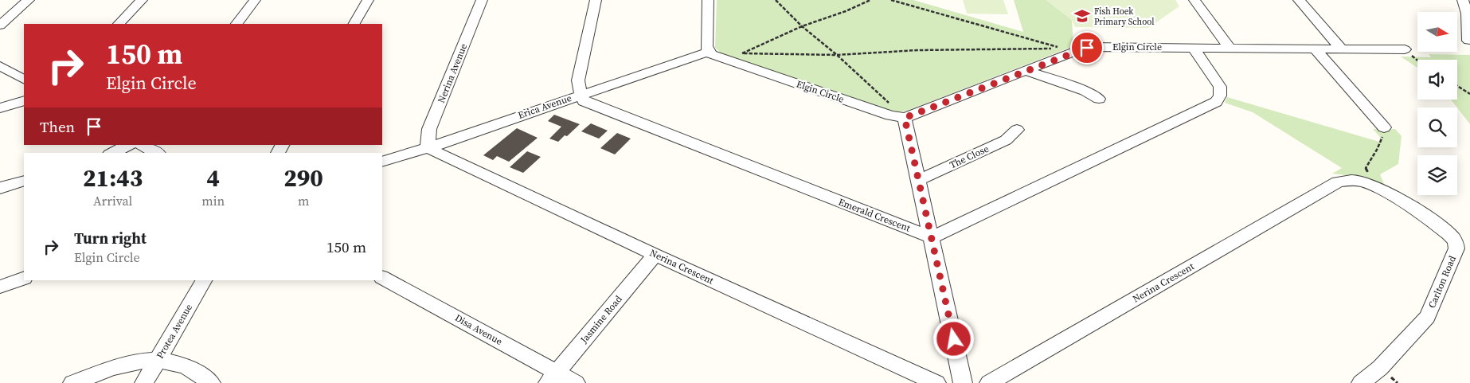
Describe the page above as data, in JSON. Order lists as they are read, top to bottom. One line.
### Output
{"streets":{"street":["Elgin Circle","Nerina Avenue","Erica Avenue","The Close","Emerald Crescent","Nerina Crescent","Carlton Road","Jasmine Road","Disa Avenue","Protea Avenue"]},"crossings":[["Elgin Circle","Erica Avenue"],["Nerina Avenue","Erica Avenue"],["Nerina Avenue","Nerina Crescent"],["Erica Avenue","Emerald Crescent"],["Erica Avenue","Nerina Crescent"],["Nerina Crescent","Carlton Road"],["Nerina Crescent","Jasmine Road"],["Jasmine Road","Disa Avenue"]],"places":{"school or university":["Fish Hoek Primary School"]},"north":"right","page":{"turn":["150 m","Elgin Circle"],"then":"Then","eta":["21:43","Arrival","4","min","290","m"],"list":[{"name":"Turn right","note":"Elgin Circle","value":"150 m"}]}}
